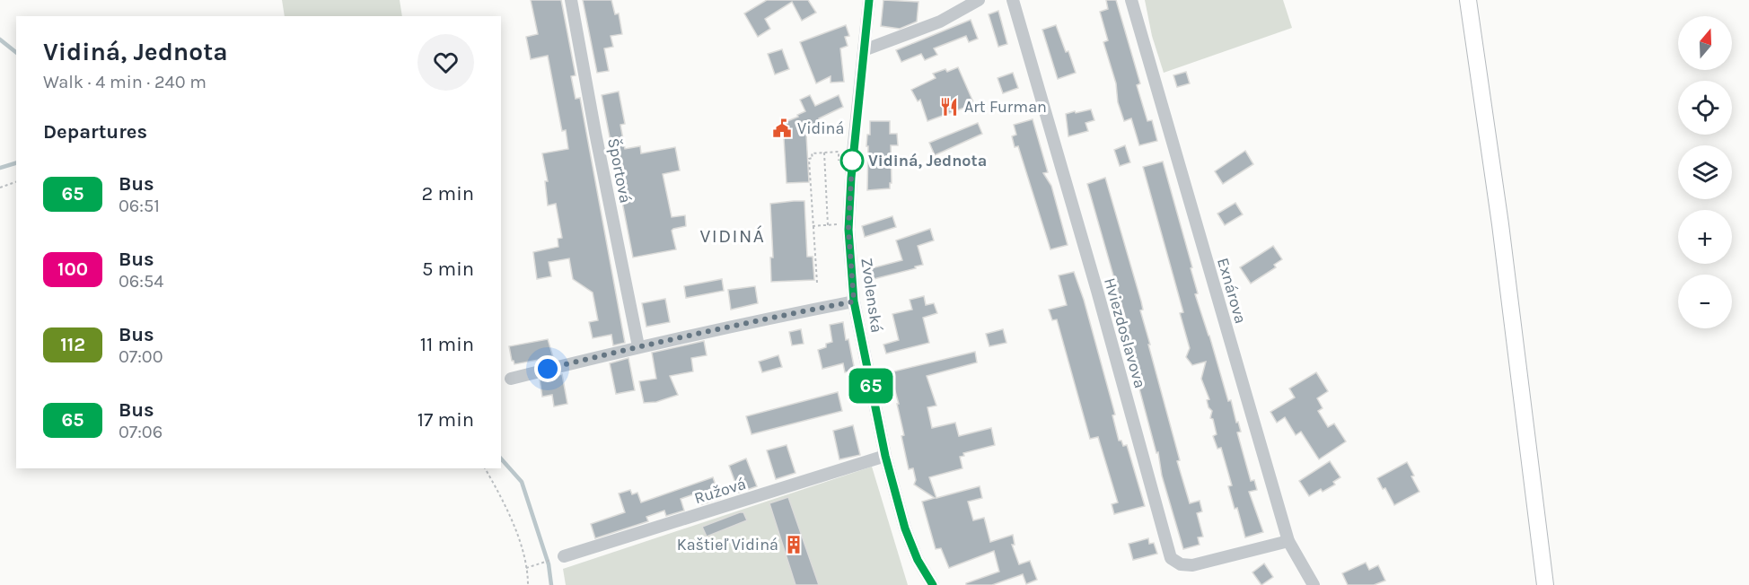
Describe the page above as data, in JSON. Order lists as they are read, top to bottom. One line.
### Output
{"streets":{"street":["Športová","Exnárova","Zvolenská","Hviezdoslavova","Ružová"]},"crossings":[["Exnárova","Hviezdoslavova"],["Zvolenská","Ružová"]],"districts":["VIDINÁ"],"places":{"restaurant":["Art Furman"],"public building":["Vidiná"],"other":["Vidiná, Jednota"],"building":["Kaštieľ Vidiná"]},"lines":["bus line 65"],"north":"top","page":{"on_map":"65","map_buttons":["+","−"],"heading":[["Vidiná, Jednota","Walk · 4 min · 240 m"],"Departures"],"list":[{"mark":"65","name":"Bus","note":"06:51","value":"2 min"},{"mark":"100","name":"Bus","note":"06:54","value":"5 min"},{"mark":"112","name":"Bus","note":"07:00","value":"11 min"},{"mark":"65","name":"Bus","note":"07:06","value":"17 min"}]}}
